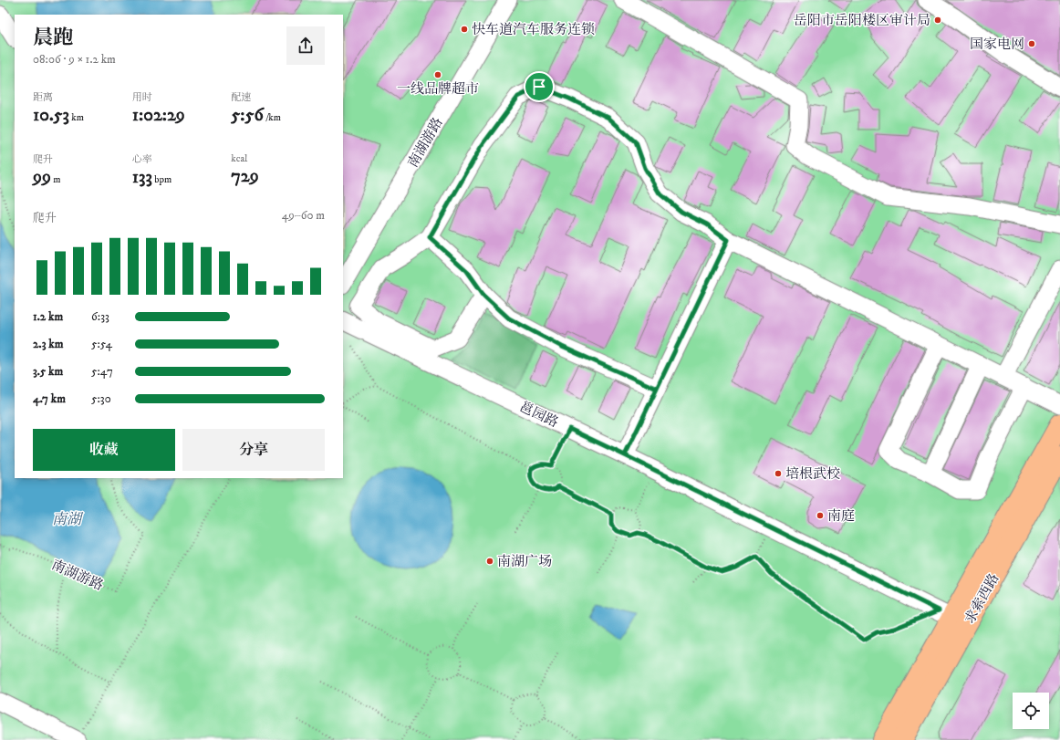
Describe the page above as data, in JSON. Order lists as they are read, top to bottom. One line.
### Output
{"streets":{"main road":["求索西路"],"street":["南湖游路","邕园路"]},"crossings":[["邕园路","求索西路"]],"water":["南湖"],"places":["岳阳市岳阳楼区审计局","快车道汽车服务连锁","国家电网","一线品牌超市","培根武校","南庭","南湖广场"],"page":{"heading":["晨跑","08:06 · 9 × 1.2 km"],"stats":[["距离","10.53 km"],["用时","1:02:29"],["配速","5:56 /km"],["爬升","99 m"],["心率","133 bpm"],["kcal","729"]],"chart":["爬升","49–60 m"],"list":[{"name":"1.2 km","note":"6:33"},{"name":"2.3 km","note":"5:54"},{"name":"3.5 km","note":"5:47"},{"name":"4.7 km","note":"5:30"}],"buttons":["收藏","分享"]}}
